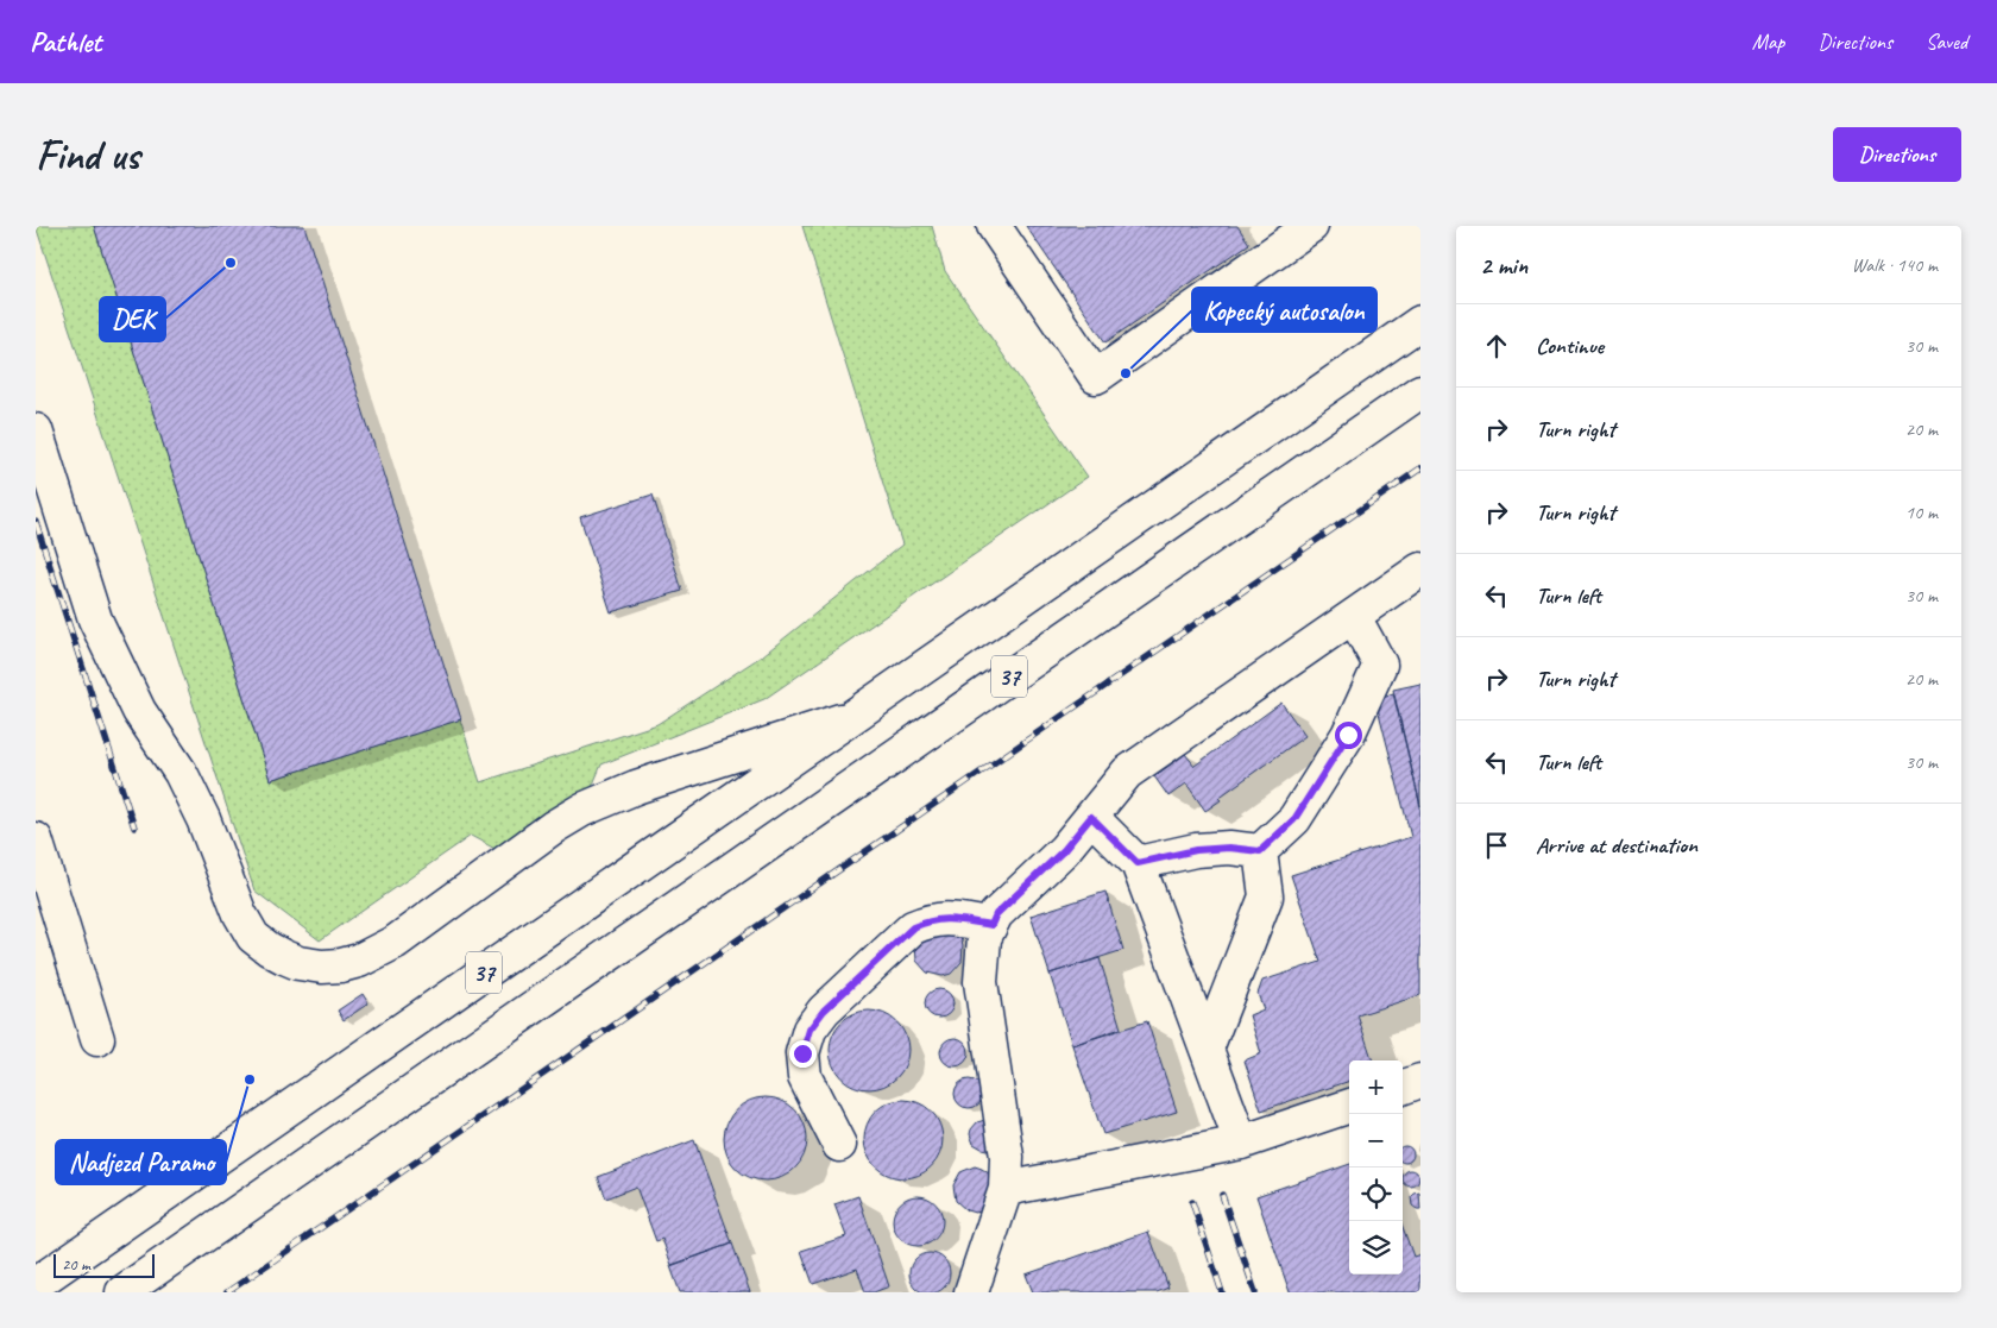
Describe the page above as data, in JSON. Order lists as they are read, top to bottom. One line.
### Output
{"streets":{"main road":["37"]},"places":["DEK","Kopecký autosalon","Nadjezd Paramo"],"scale_bar":"20 m","page":{"header":"Pathlet","nav":["Map","Directions","Saved"],"buttons":"Directions","title":"Find us","heading":["2 min","Walk · 140 m"],"list":[["Continue","30 m"],["Turn right","20 m"],["Turn right","10 m"],["Turn left","30 m"],["Turn right","20 m"],["Turn left","30 m"],"Arrive at destination"],"map_buttons":["+","−"],"scale":"20 m"}}
